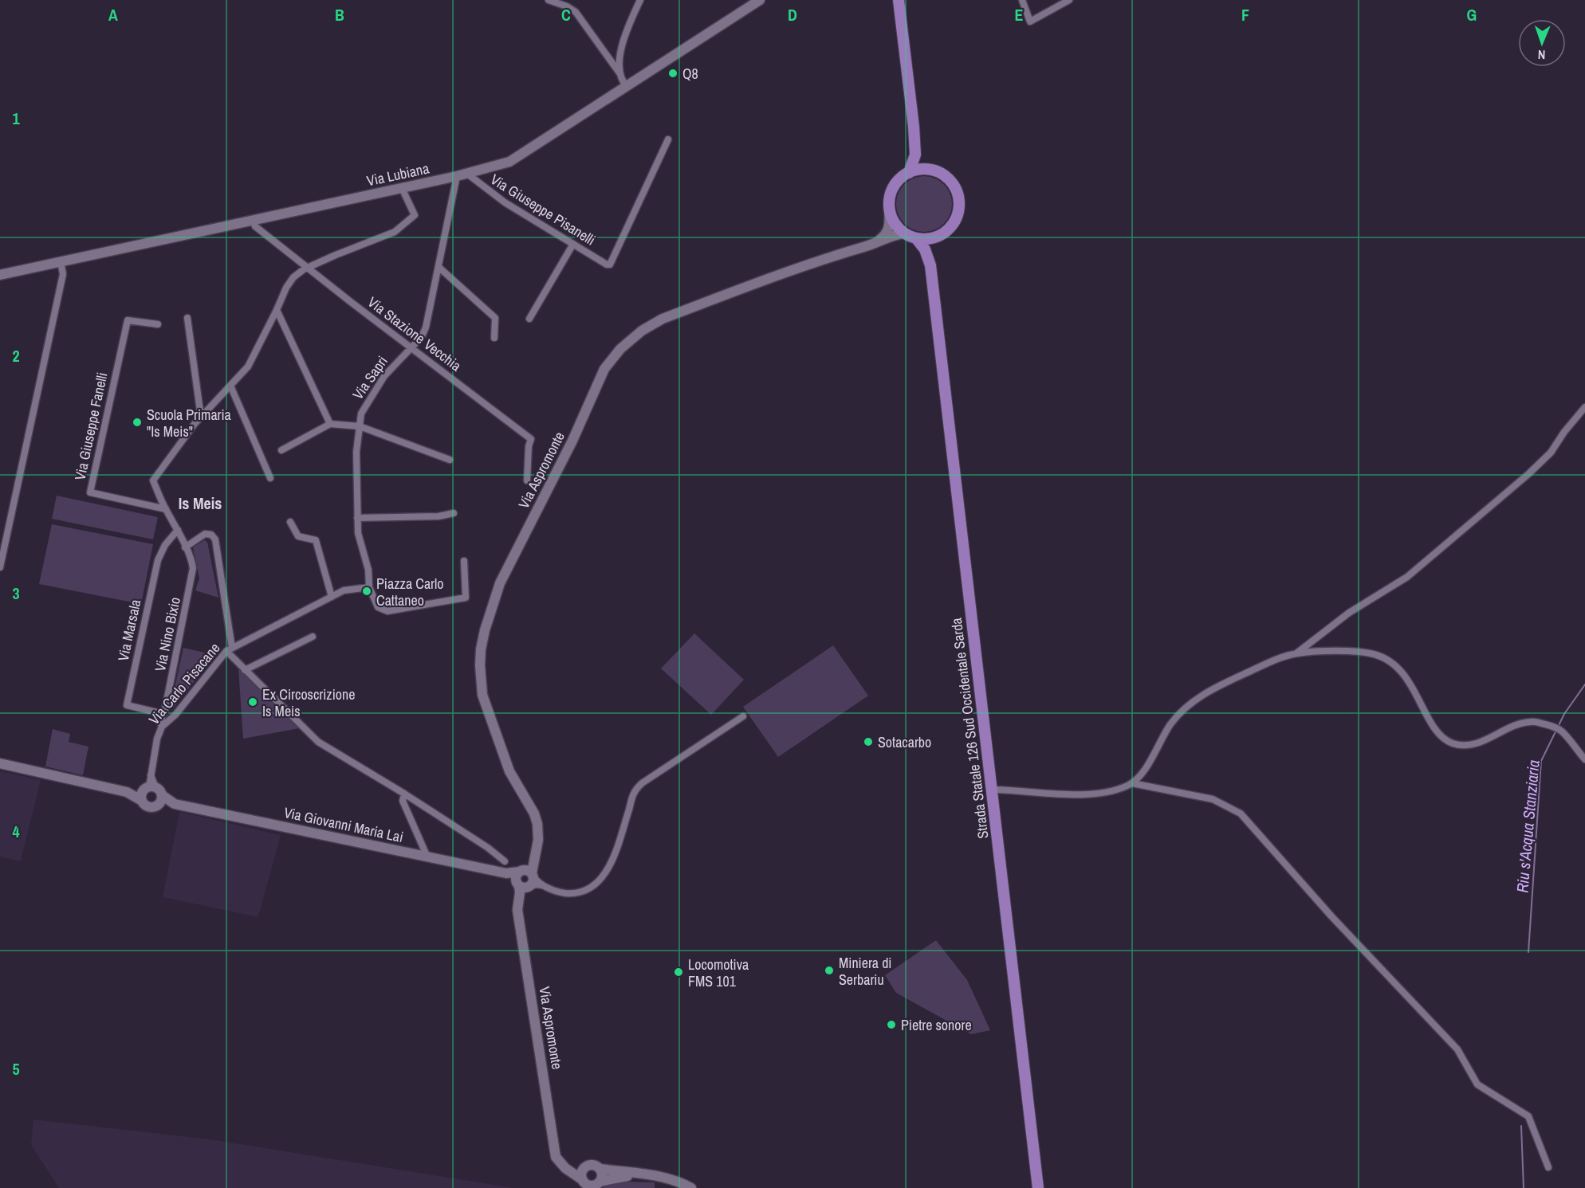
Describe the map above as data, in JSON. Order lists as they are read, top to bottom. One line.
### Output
{"streets":{"main road":["Via Lubiana","Via Aspromonte","Strada Statale 126 Sud Occidentale Sarda","Via Giovanni Maria Lai"],"street":["Via Giuseppe Pisanelli","Via Stazione Vecchia","Via Sapri","Via Giuseppe Fanelli","Via Marsala","Via Nino Bixio","Via Carlo Pisacane"]},"crossings":[["Via Lubiana","Via Giuseppe Pisanelli"],["Via Lubiana","Via Stazione Vecchia"],["Via Lubiana","Via Sapri"],["Via Giuseppe Pisanelli","Via Sapri"],["Via Stazione Vecchia","Via Sapri"],["Via Sapri","Via Carlo Pisacane"],["Via Giuseppe Fanelli","Via Nino Bixio"],["Via Aspromonte","Via Giovanni Maria Lai"],["Via Marsala","Via Nino Bixio"],["Via Nino Bixio","Via Carlo Pisacane"],["Via Carlo Pisacane","Via Giovanni Maria Lai"]],"districts":["Is Meis"],"water":["Riu s'Acqua Stanziaria"],"places":["Q8","Scuola Primaria \"Is Meis\"","Piazza Carlo Cattaneo","Ex Circoscrizione Is Meis","Sotacarbo","Miniera di Serbariu","Locomotiva FMS 101","Pietre sonore"],"north":"bottom","grid":{"columns":["A","B","C","D","E","F","G"],"rows":["1","2","3","4","5"]}}
